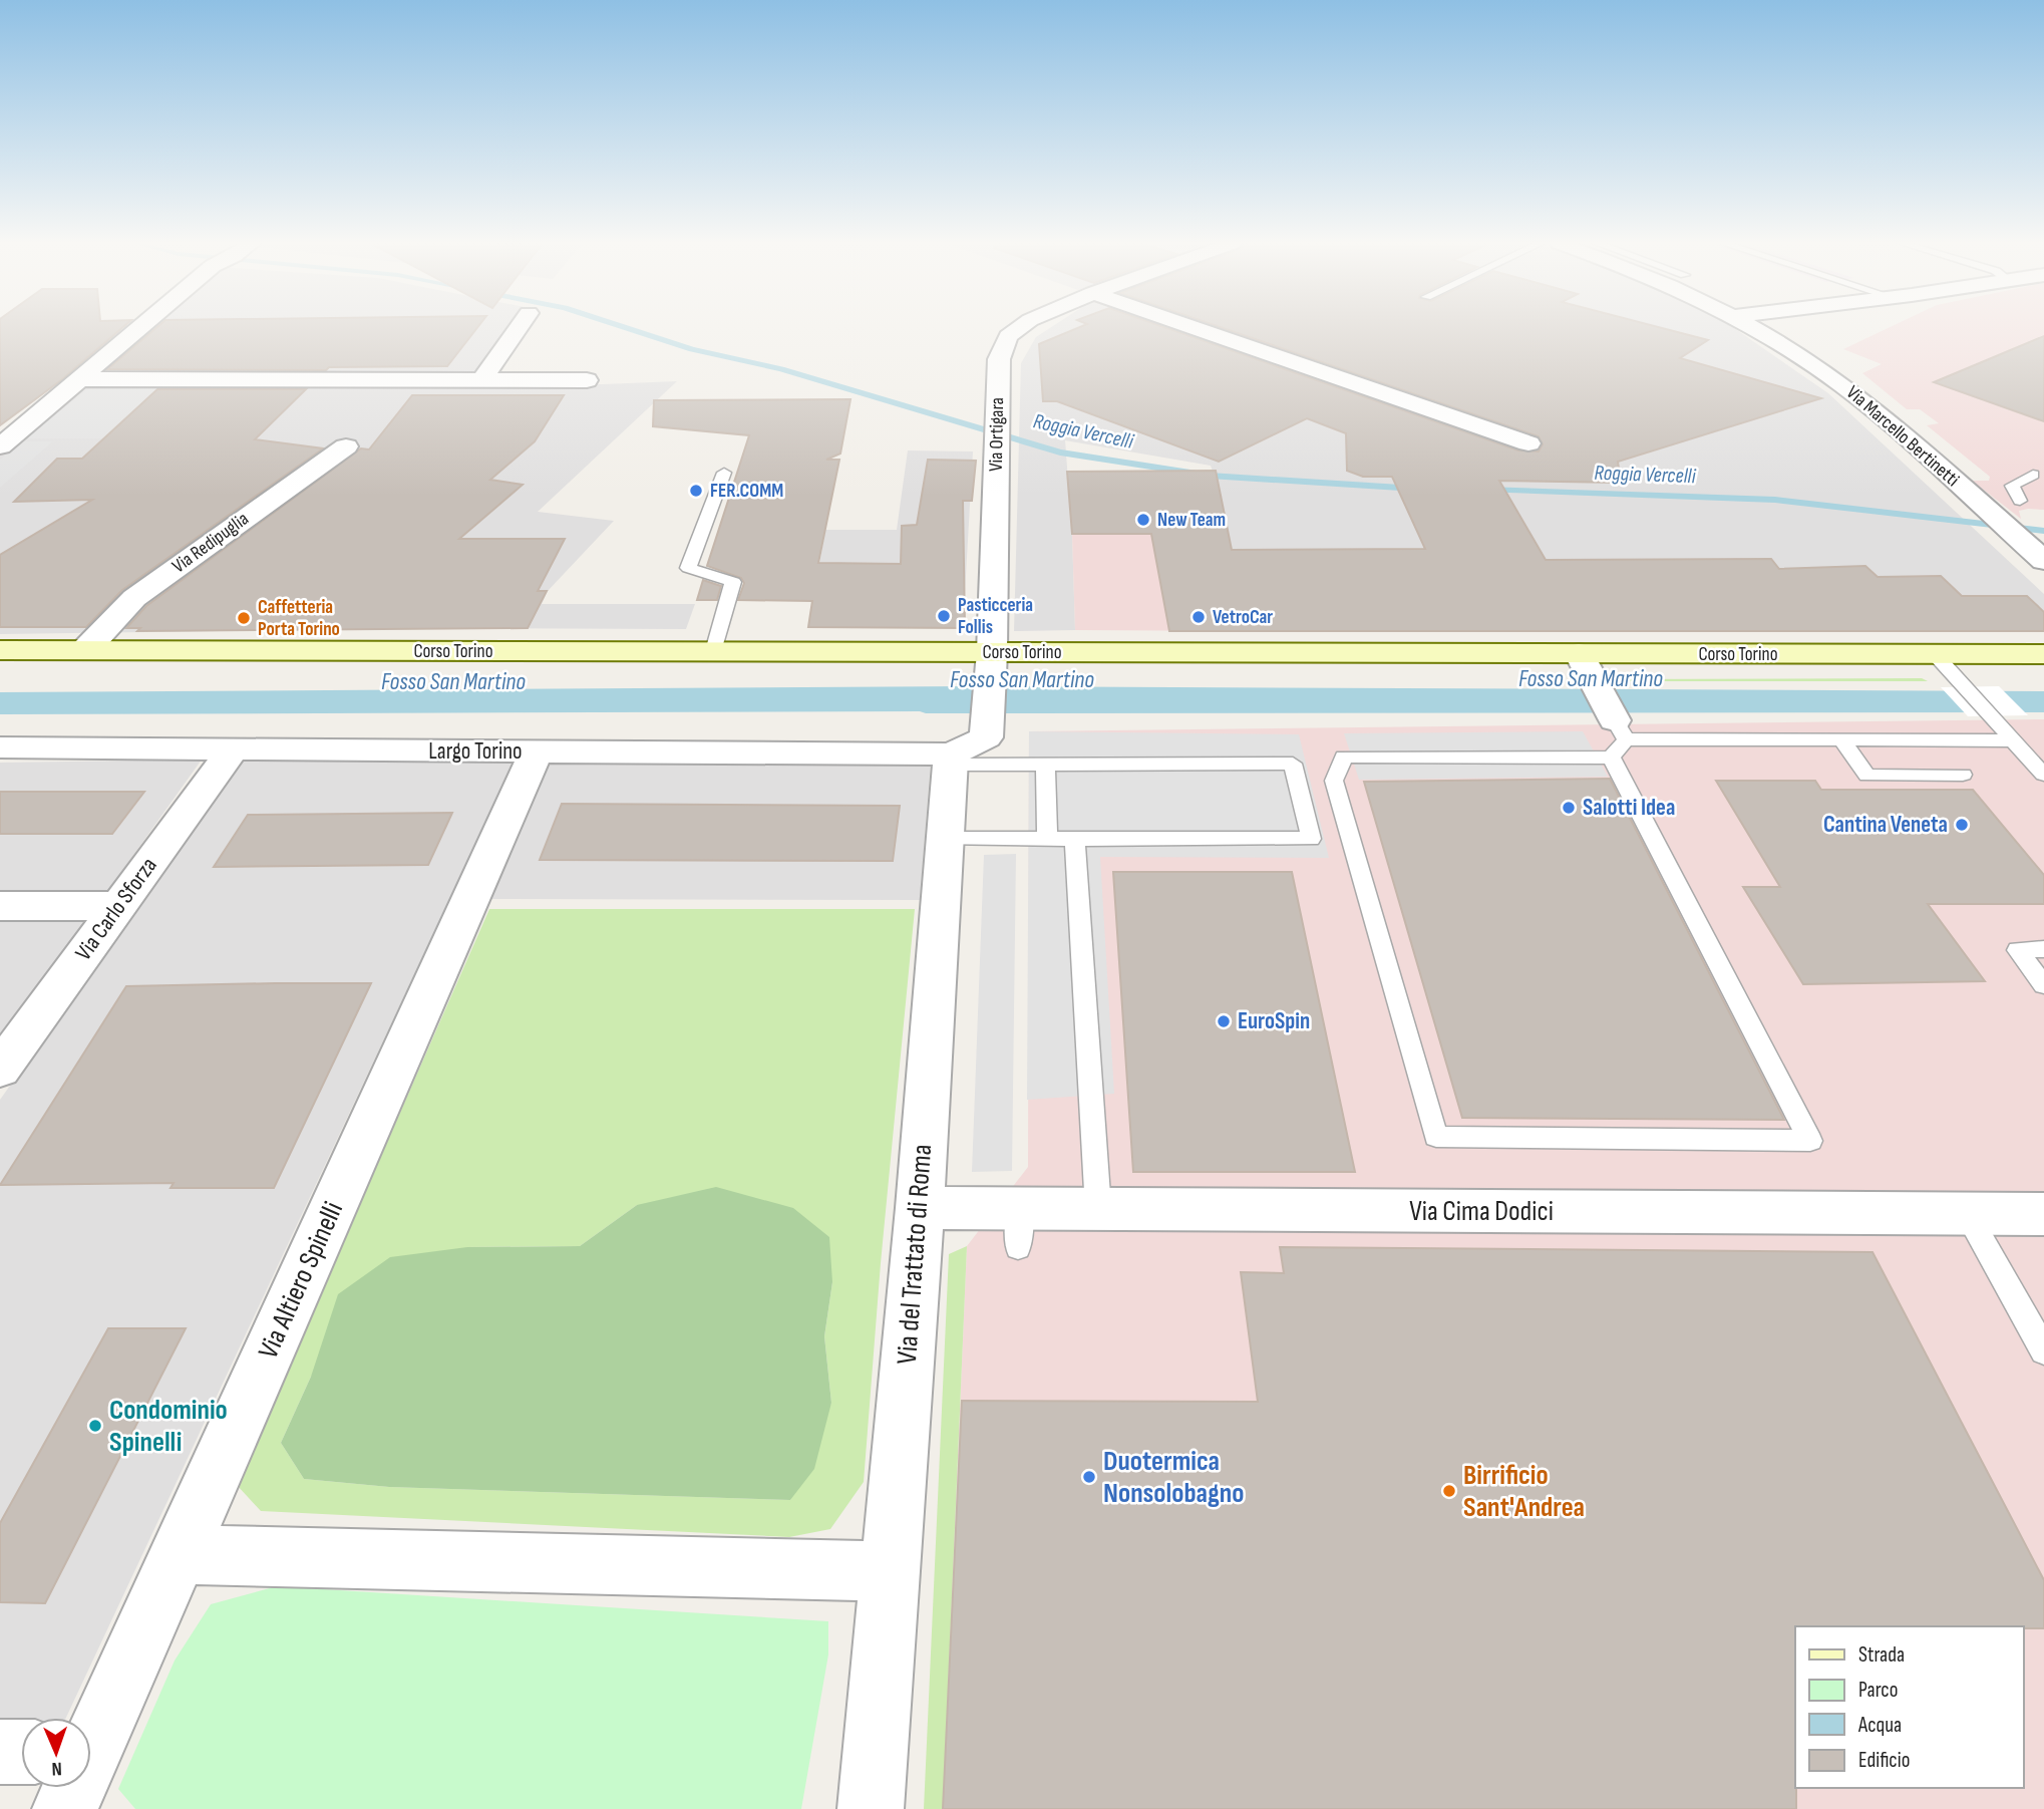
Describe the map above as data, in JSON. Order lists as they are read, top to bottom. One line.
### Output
{"streets":{"main road":["Corso Torino"],"street":["Via Ortigara","Via Marcello Bertinetti","Via Redipuglia","Largo Torino","Via Carlo Sforza","Via Cima Dodici","Via del Trattato di Roma","Via Altiero Spinelli"]},"crossings":[["Via Ortigara","Corso Torino"],["Via Ortigara","Largo Torino"],["Via Ortigara","Via del Trattato di Roma"],["Via Redipuglia","Corso Torino"],["Largo Torino","Via Carlo Sforza"],["Largo Torino","Via del Trattato di Roma"],["Largo Torino","Via Altiero Spinelli"],["Via Cima Dodici","Via del Trattato di Roma"]],"water":["Roggia Vercelli","Fosso San Martino"],"places":["FER.COMM","New Team","Pasticceria Follis","VetroCar","Caffetteria Porta Torino","Salotti Idea","Cantina Veneta","EuroSpin","Condominio Spinelli","Duotermica Nonsolobagno","Birrificio Sant'Andrea"],"legend":["Strada","Parco","Acqua","Edificio"],"north":"bottom"}
